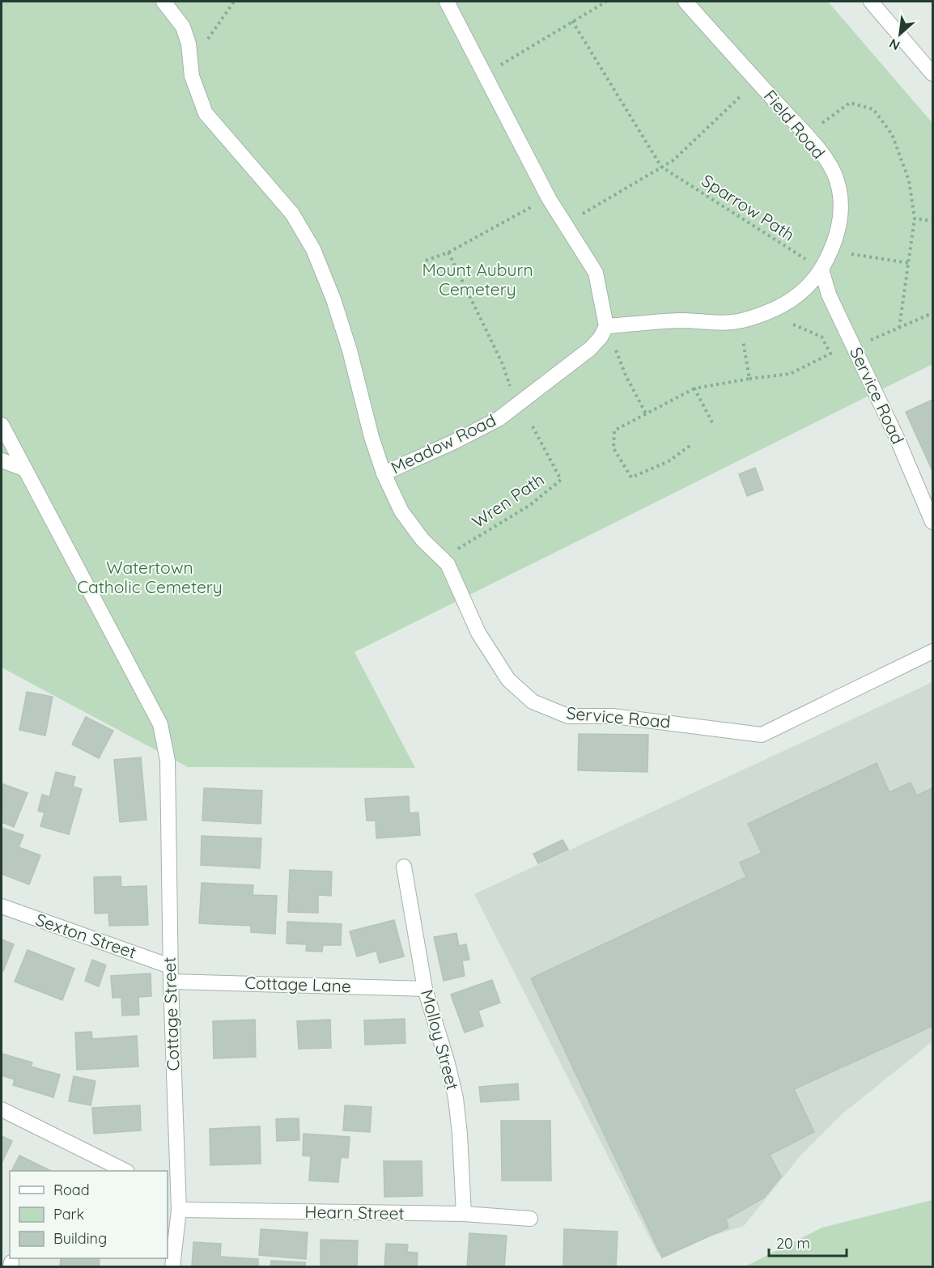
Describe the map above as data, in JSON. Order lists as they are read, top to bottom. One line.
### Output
{"streets":{"street":["Field Road","Service Road","Meadow Road","Sexton Street","Cottage Lane","Cottage Street","Molloy Street","Hearn Street"],"path":["Sparrow Path","Wren Path"]},"crossings":[["Field Road","Sparrow Path"],["Field Road","Service Road"],["Field Road","Meadow Road"],["Sparrow Path","Service Road"],["Service Road","Meadow Road"],["Service Road","Wren Path"],["Sexton Street","Cottage Street"],["Cottage Lane","Cottage Street"],["Cottage Lane","Molloy Street"],["Cottage Street","Hearn Street"],["Molloy Street","Hearn Street"]],"parks":["Mount Auburn Cemetery","Watertown Catholic Cemetery"],"legend":["Road","Park","Building"],"scale_bar":"20 m","north":"bottom left"}
